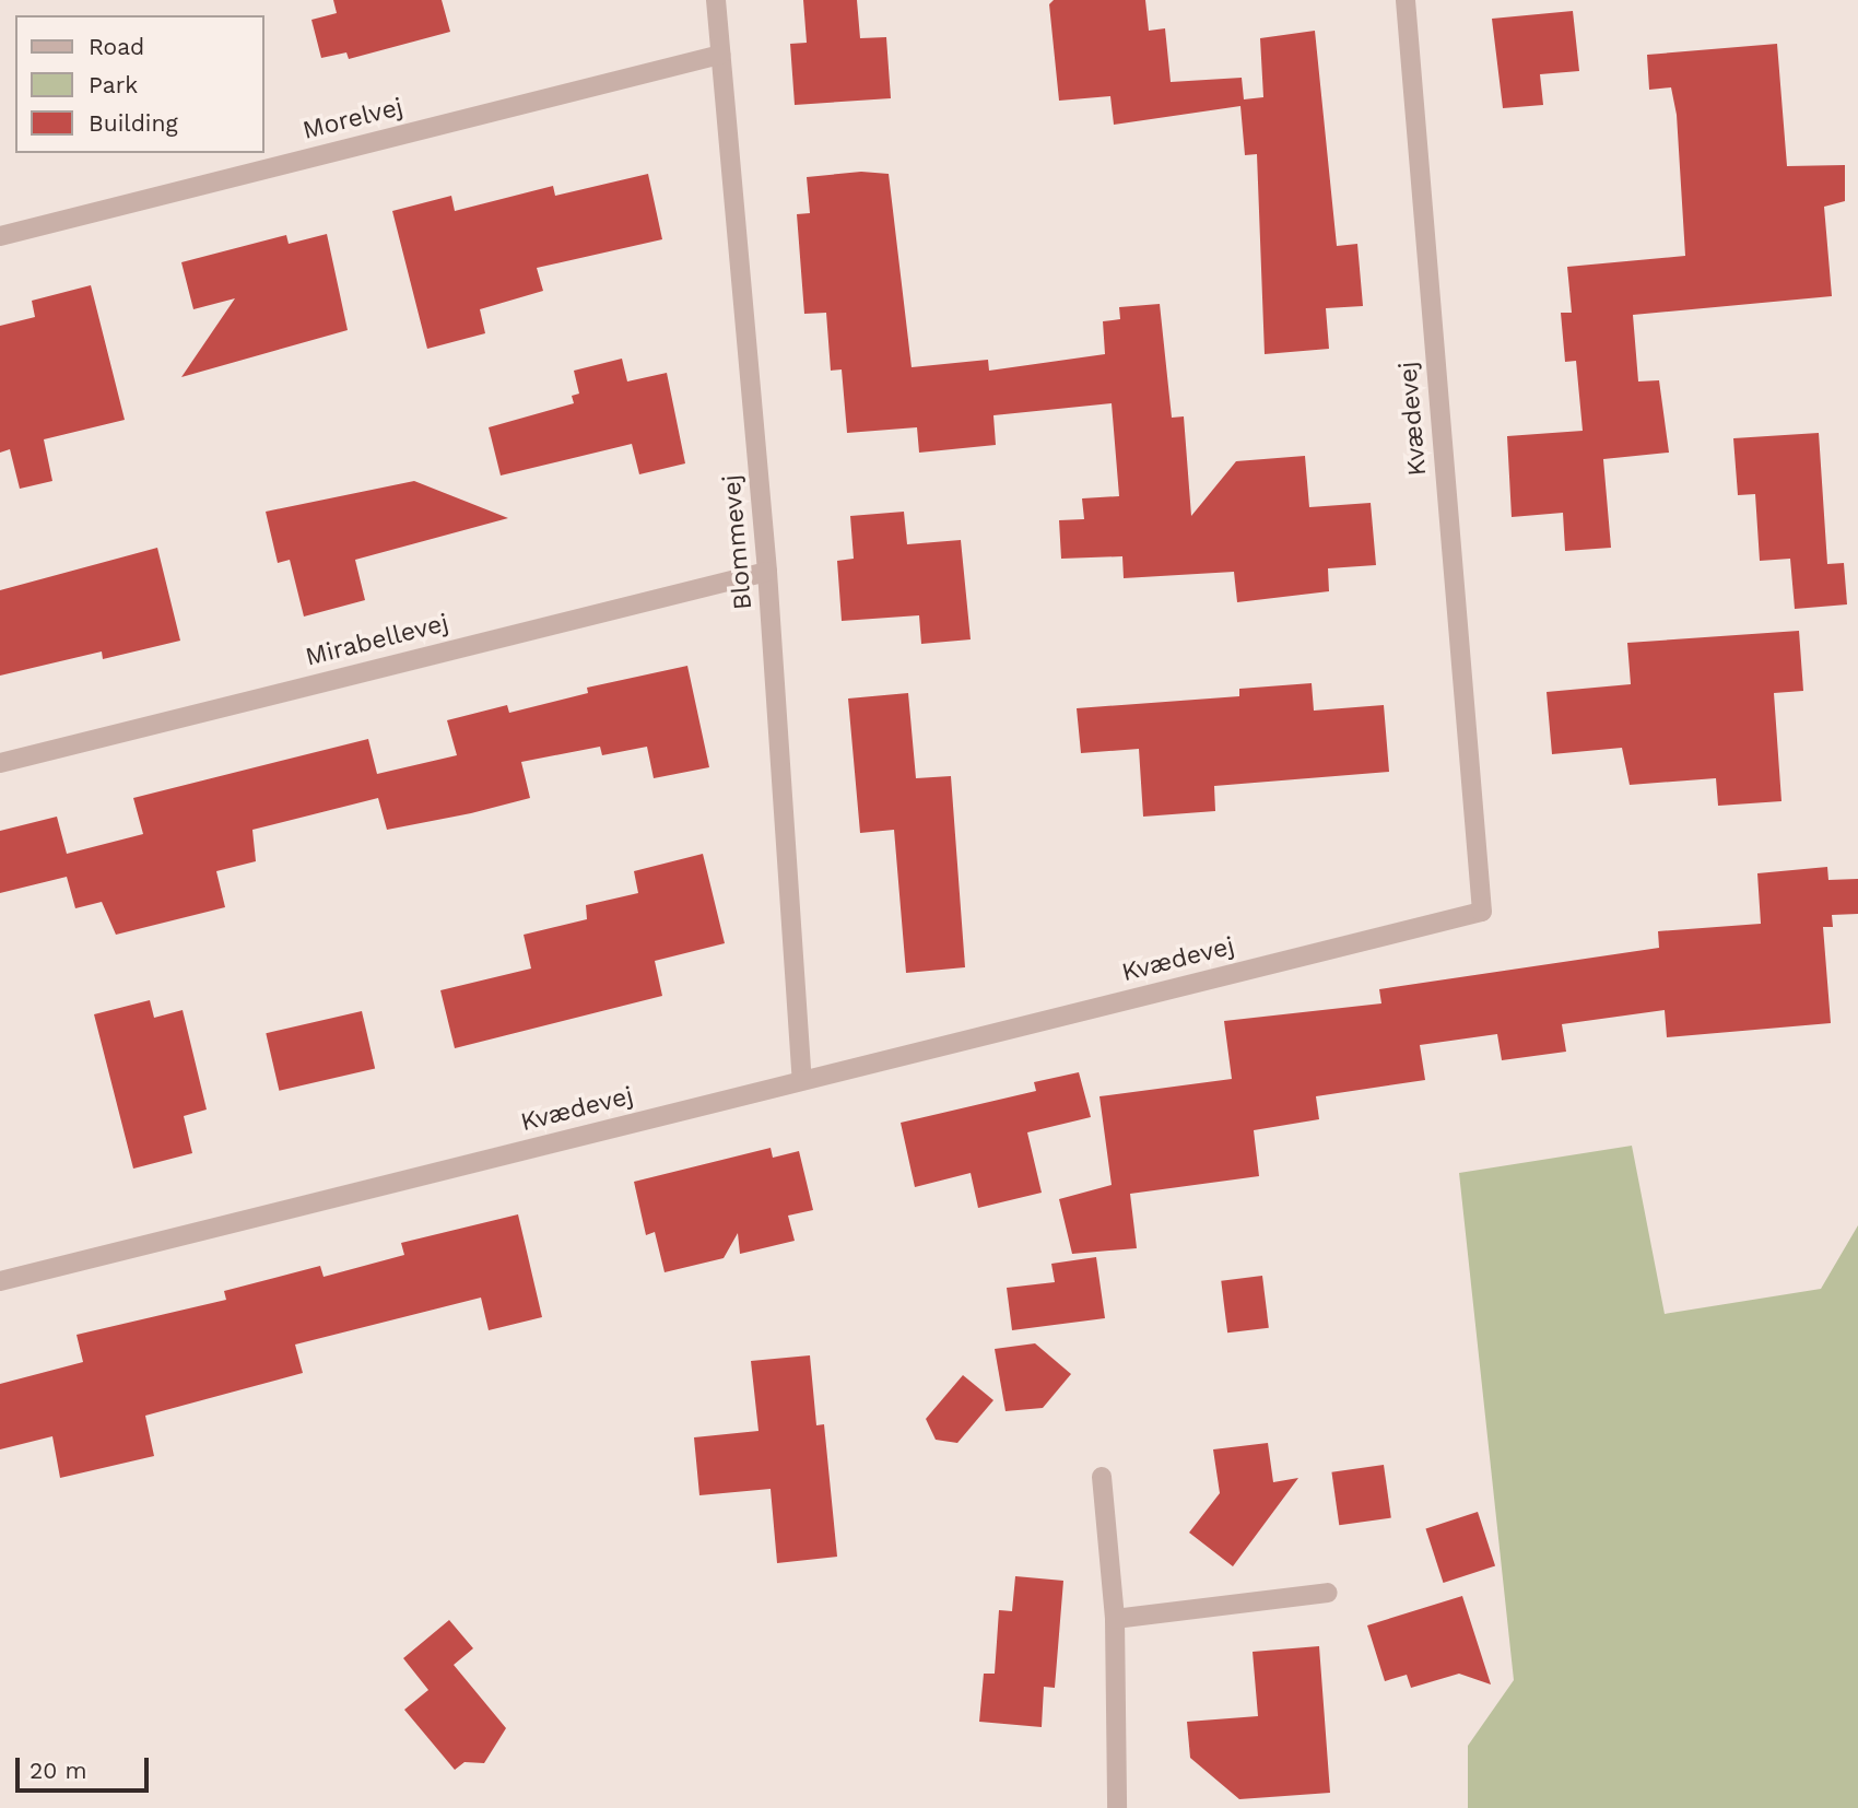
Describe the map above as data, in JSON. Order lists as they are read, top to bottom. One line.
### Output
{"streets":{"street":["Morelvej","Kvædevej","Blommevej","Mirabellevej"]},"crossings":[["Morelvej","Blommevej"],["Kvædevej","Blommevej"],["Blommevej","Mirabellevej"]],"legend":["Road","Park","Building"],"scale_bar":"20 m"}
